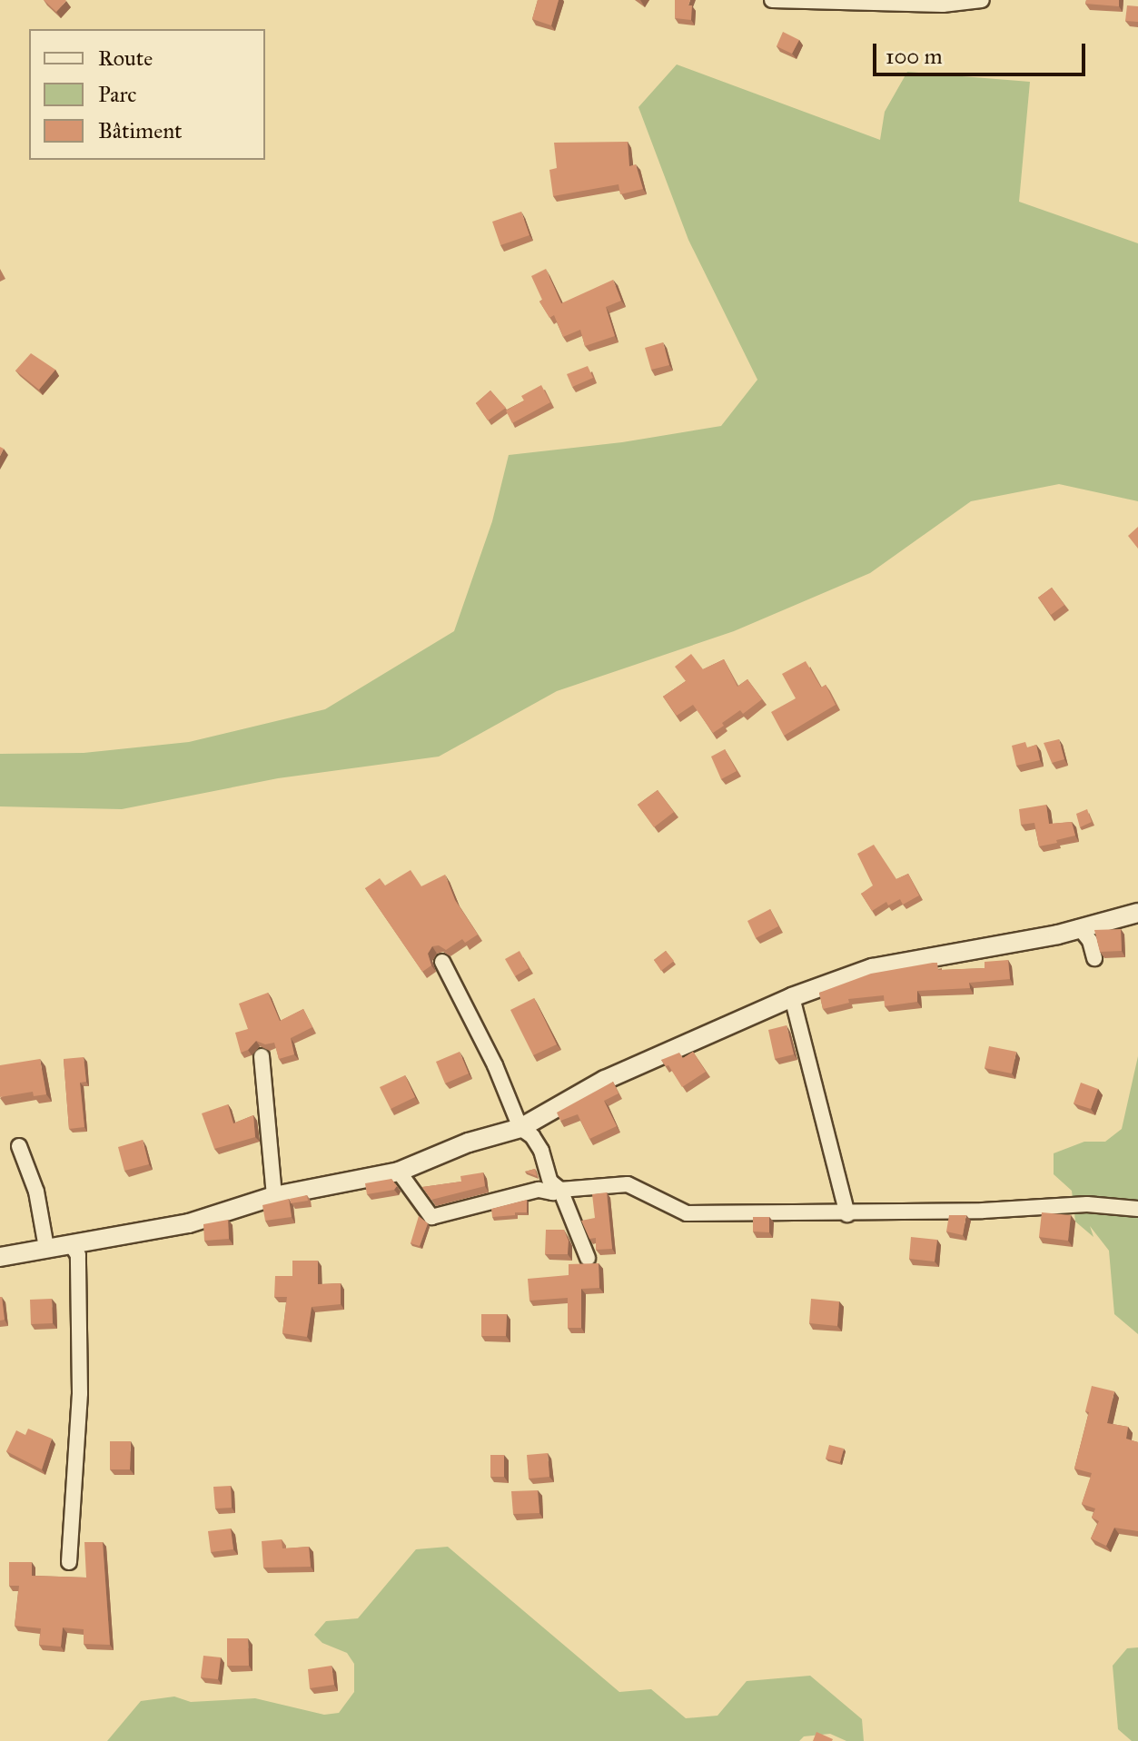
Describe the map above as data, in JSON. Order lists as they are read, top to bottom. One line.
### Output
{"legend":["Route","Parc","Bâtiment"],"scale_bar":"100 m"}
